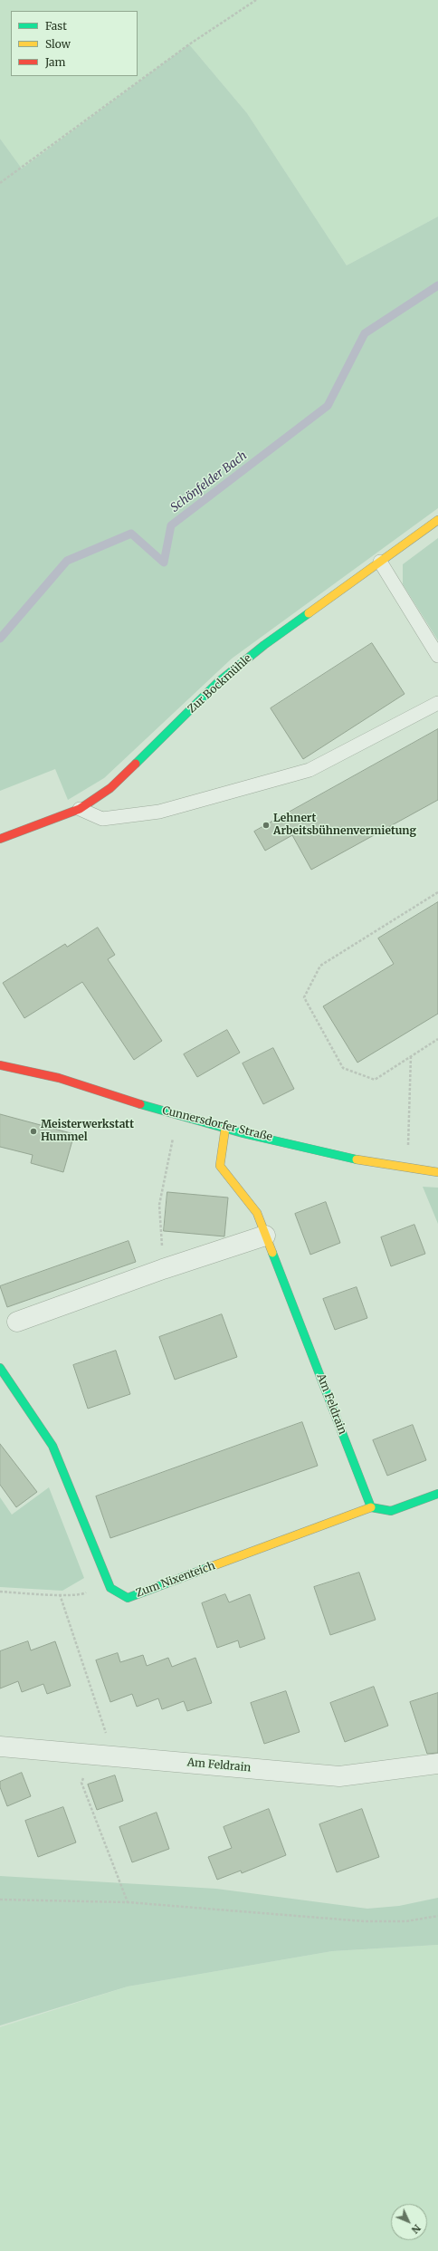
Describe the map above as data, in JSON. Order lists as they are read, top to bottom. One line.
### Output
{"streets":{"street":["Zur Bockmühle","Cunnersdorfer Straße","Am Feldrain","Zum Nixenteich"]},"crossings":[["Cunnersdorfer Straße","Am Feldrain"],["Am Feldrain","Zum Nixenteich"]],"water":["Schönfelder Bach"],"places":["Lehnert Arbeitsbühnenvermietung","Meisterwerkstatt Hummel"],"legend":["Fast","Slow","Jam"],"north":"bottom right"}
